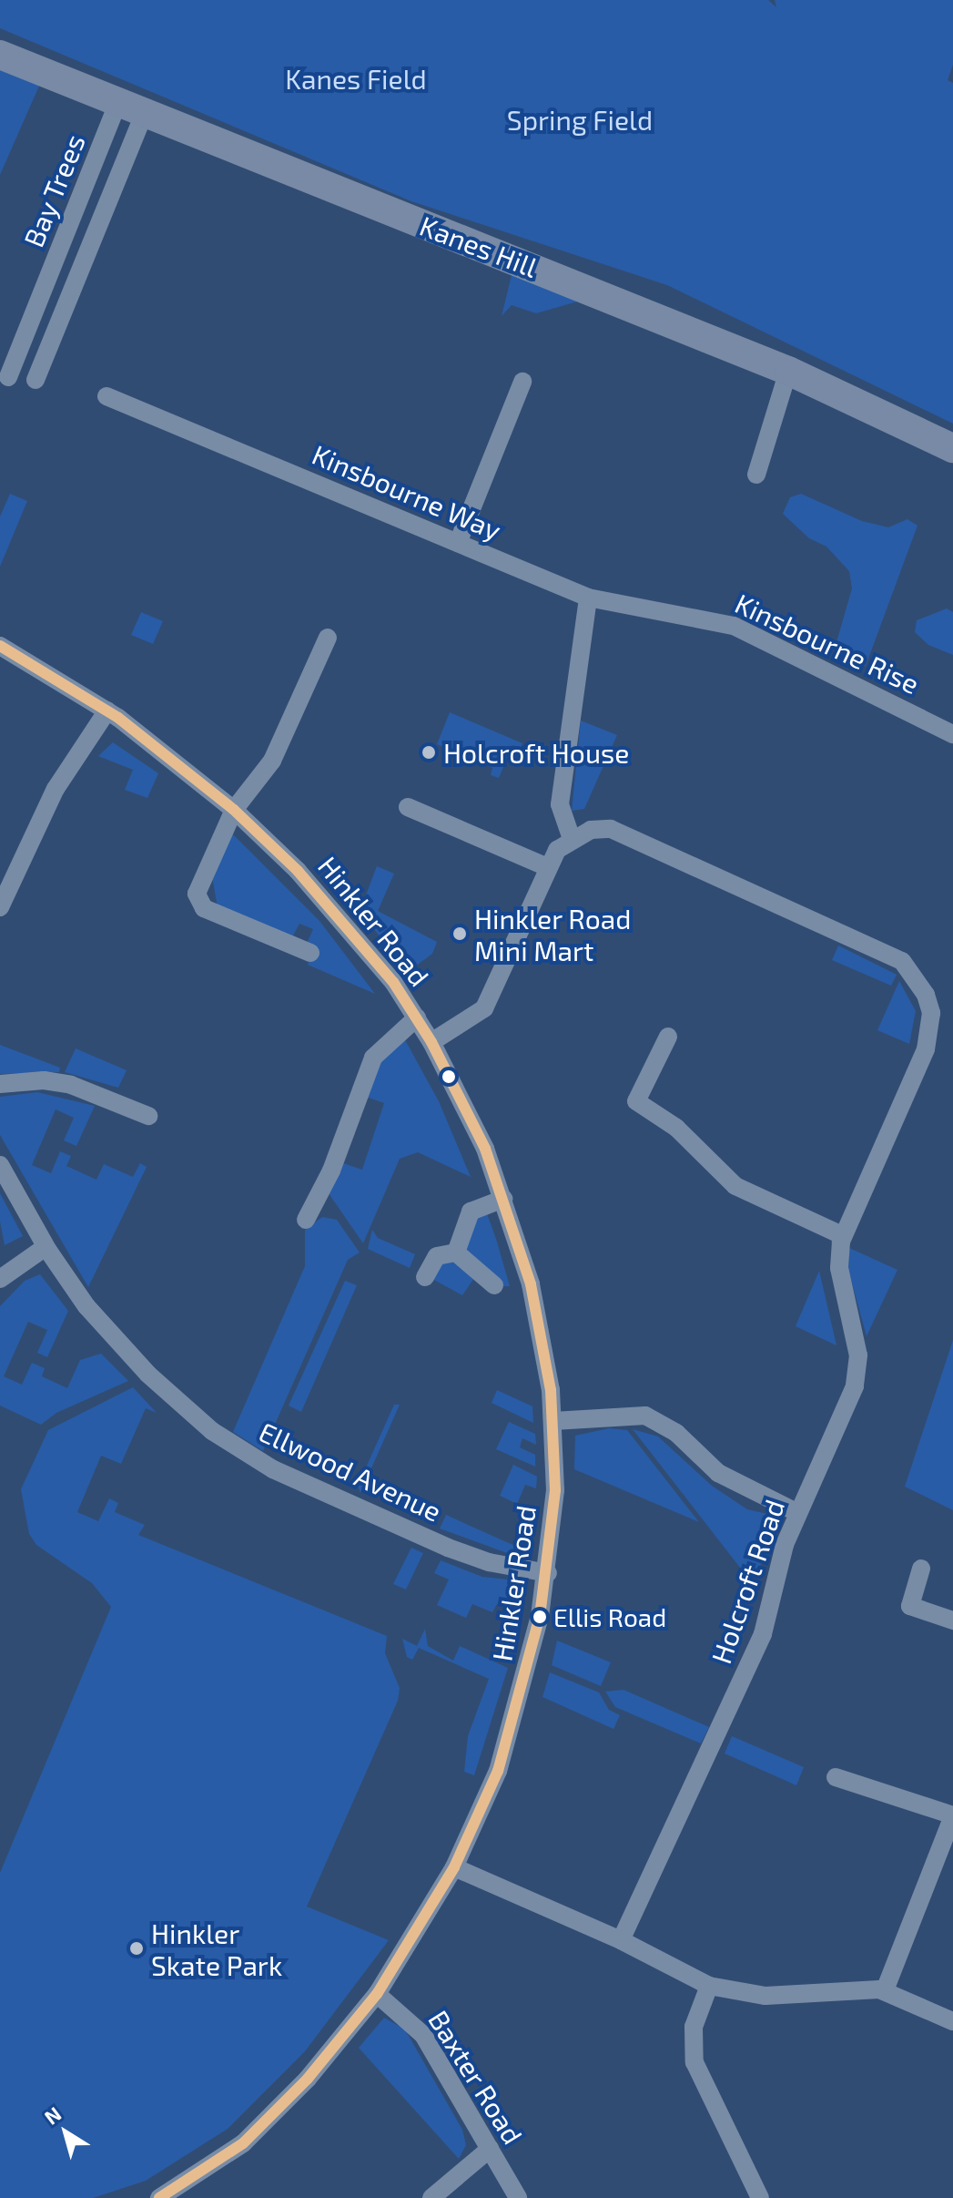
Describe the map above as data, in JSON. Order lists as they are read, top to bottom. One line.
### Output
{"streets":{"main road":["Kanes Hill"],"street":["Bay Trees","Kinsbourne Way","Kinsbourne Rise","Hinkler Road","Ellwood Avenue","Holcroft Road","Baxter Road"]},"crossings":[["Bay Trees","Kanes Hill"],["Kinsbourne Way","Kinsbourne Rise"],["Hinkler Road","Ellwood Avenue"],["Hinkler Road","Baxter Road"]],"parks":["Kanes Field","Spring Field"],"places":["Holcroft House","Hinkler Road Mini Mart","Ellis Road","Hinkler Skate Park"],"north":"top left"}
